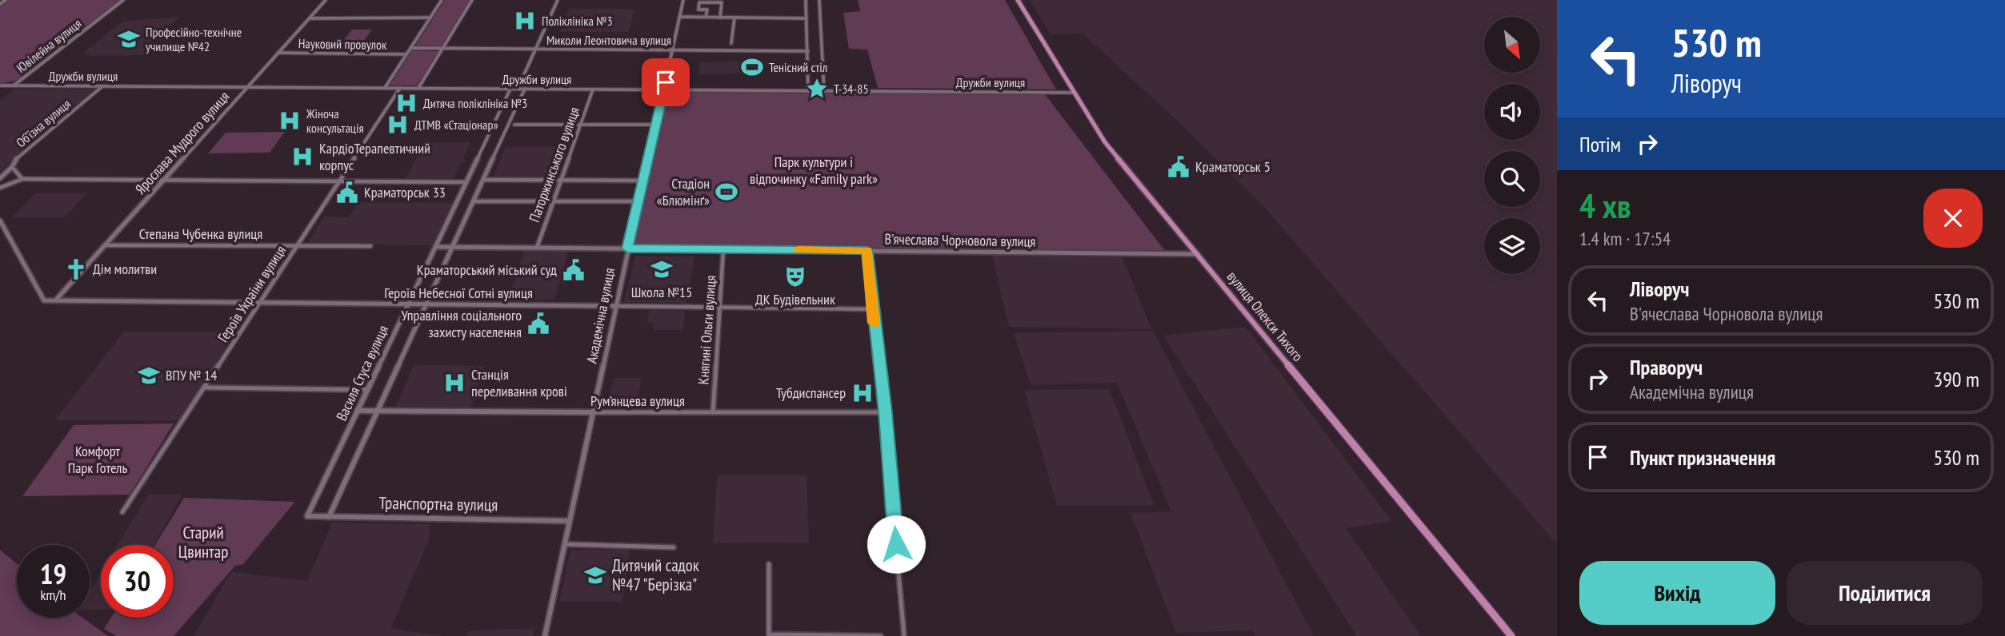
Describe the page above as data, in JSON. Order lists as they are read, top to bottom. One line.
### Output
{"streets":{"main road":["вулиця Олекси Тихого"],"street":["Миколи Леонтовича вулиця","Науковий провулок","Ювілейна вулиця","Дружби вулиця","Об’їзна вулиця","Ярослава Мудрого вулиця","Паторжинського вулиця","Степана Чубенка вулиця","В'ячеслава Чорновола вулиця","Героїв Небесної Сотні вулиця","Героїв України вулиця","Академічна вулиця","Княгині Ольги вулиця","Василя Стуса вулиця","Рум’янцева вулиця","Транспортна вулиця"]},"crossings":[["Миколи Леонтовича вулиця","Академічна вулиця"],["Науковий провулок","Ярослава Мудрого вулиця"],["Ювілейна вулиця","Дружби вулиця"],["Дружби вулиця","Об’їзна вулиця"],["Дружби вулиця","Ярослава Мудрого вулиця"],["Дружби вулиця","Паторжинського вулиця"],["Дружби вулиця","Героїв України вулиця"],["Дружби вулиця","Академічна вулиця"],["Дружби вулиця","вулиця Олекси Тихого"],["Дружби вулиця","Василя Стуса вулиця"],["Ярослава Мудрого вулиця","Степана Чубенка вулиця"],["Ярослава Мудрого вулиця","Героїв Небесної Сотні вулиця"],["Паторжинського вулиця","В'ячеслава Чорновола вулиця"],["Степана Чубенка вулиця","Героїв України вулиця"],["В'ячеслава Чорновола вулиця","Академічна вулиця"],["В'ячеслава Чорновола вулиця","вулиця Олекси Тихого"],["В'ячеслава Чорновола вулиця","Княгині Ольги вулиця"],["В'ячеслава Чорновола вулиця","Василя Стуса вулиця"],["Героїв Небесної Сотні вулиця","Героїв України вулиця"],["Героїв Небесної Сотні вулиця","Академічна вулиця"],["Героїв Небесної Сотні вулиця","Княгині Ольги вулиця"],["Героїв Небесної Сотні вулиця","Василя Стуса вулиця"],["Академічна вулиця","Рум’янцева вулиця"],["Академічна вулиця","Транспортна вулиця"],["Княгині Ольги вулиця","Рум’янцева вулиця"],["Василя Стуса вулиця","Рум’янцева вулиця"],["Василя Стуса вулиця","Транспортна вулиця"]],"parks":["Парк культури і відпочинку «Family park»","Комфорт Парк Готель","Старий Цвинтар"],"places":{"hospital":["Поліклініка №3","Дитяча поліклініка №3","Жіноча консультація","ДТМВ «Стаціонар»","КардіоТерапевтичний корпус","Станція переливання крові","Тубдиспансер"],"school or university":["Професійно-технічне училище №42","Школа №15","ВПУ № 14","Дитячий садок №47 \"Берізка\""],"sports":["Тенісний стіл","Стадіон «Блюмінґ»"],"place":["Т-34-85"],"public building":["Краматорськ 5","Краматорськ 33","Краматорський міський суд","Управління соціального захисту населення"],"church":["Дім молитви"],"theatre":["ДК Будівельник"]},"north":"bottom right","page":{"turn":["530 m","Ліворуч"],"then":"Потім","heading":["4 хв","1.4 km · 17:54"],"list":[{"name":"Ліворуч","note":"В'ячеслава Чорновола вулиця","value":"530 m"},{"name":"Праворуч","note":"Академічна вулиця","value":"390 m"},{"name":"Пункт призначення","value":"530 m"}],"speed":"19 km/h","limit":"30","buttons":["Вихід","Поділитися"]}}
